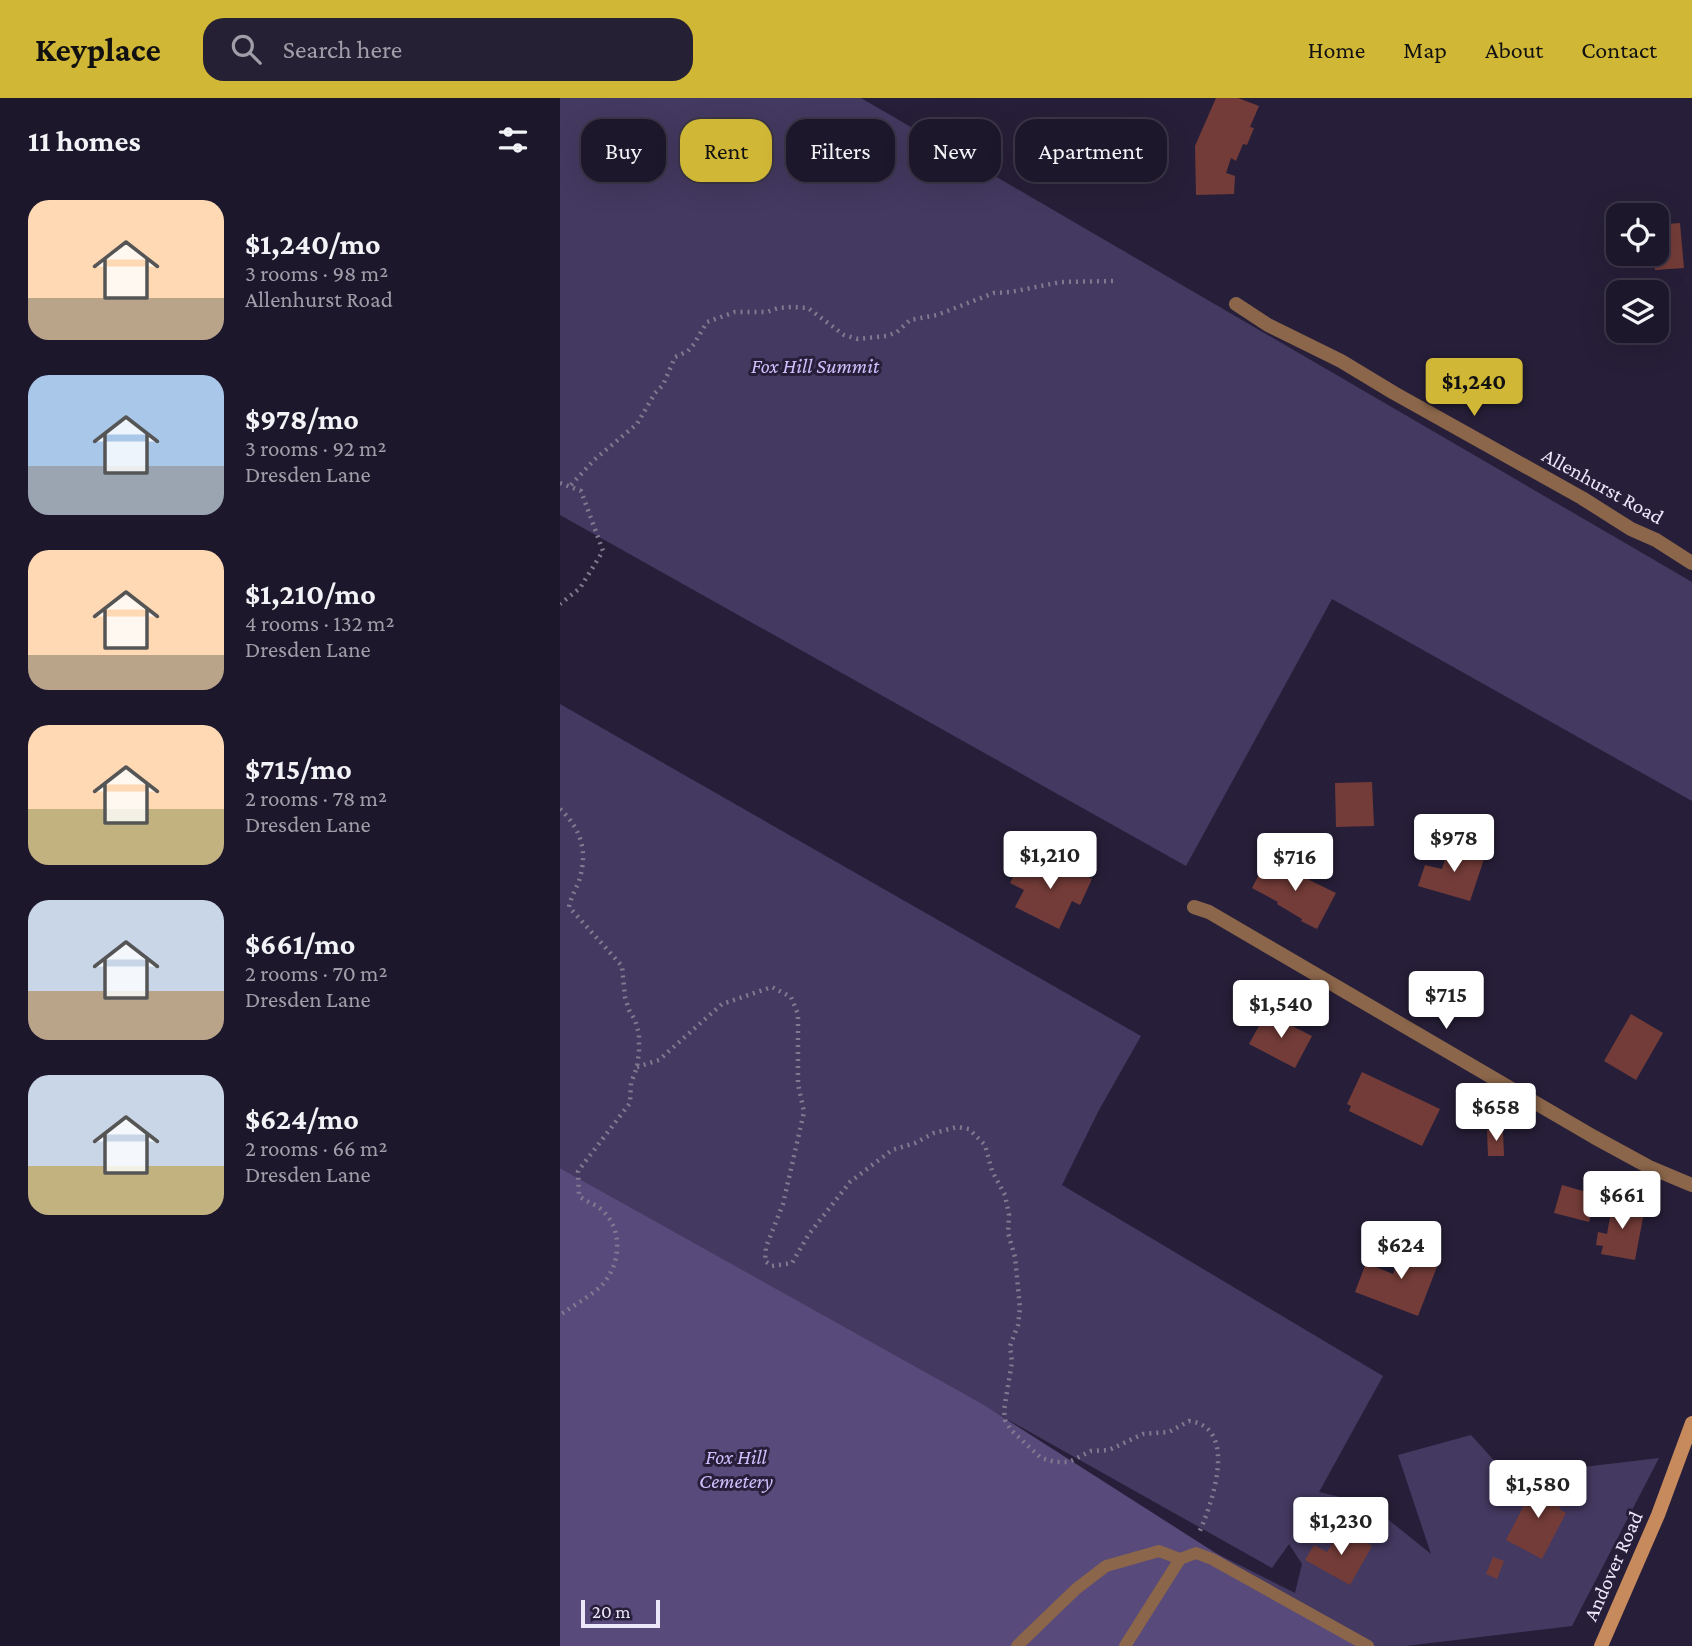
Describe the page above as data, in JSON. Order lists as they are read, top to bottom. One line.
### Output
{"streets":{"main road":["Andover Road"],"street":["Allenhurst Road"]},"parks":["Fox Hill Summit","Fox Hill Cemetery"],"scale_bar":"20 m","page":{"header":"Keyplace","search":"Search here","nav":["Home","Map","About","Contact"],"heading":"11 homes","chip":["Buy","Rent","Filters","New","Apartment"],"list":[{"name":"$1,240/mo","note":"3 rooms · 98 m² · Allenhurst Road"},{"name":"$978/mo","note":"3 rooms · 92 m² · Dresden Lane"},{"name":"$1,210/mo","note":"4 rooms · 132 m² · Dresden Lane"},{"name":"$715/mo","note":"2 rooms · 78 m² · Dresden Lane"},{"name":"$661/mo","note":"2 rooms · 70 m² · Dresden Lane"},{"name":"$624/mo","note":"2 rooms · 66 m² · Dresden Lane"}],"price":["$1,240","$978","$1,210","$716","$715","$1,540","$658","$661","$624","$1,580","$1,230"],"scale":"20 m"}}
